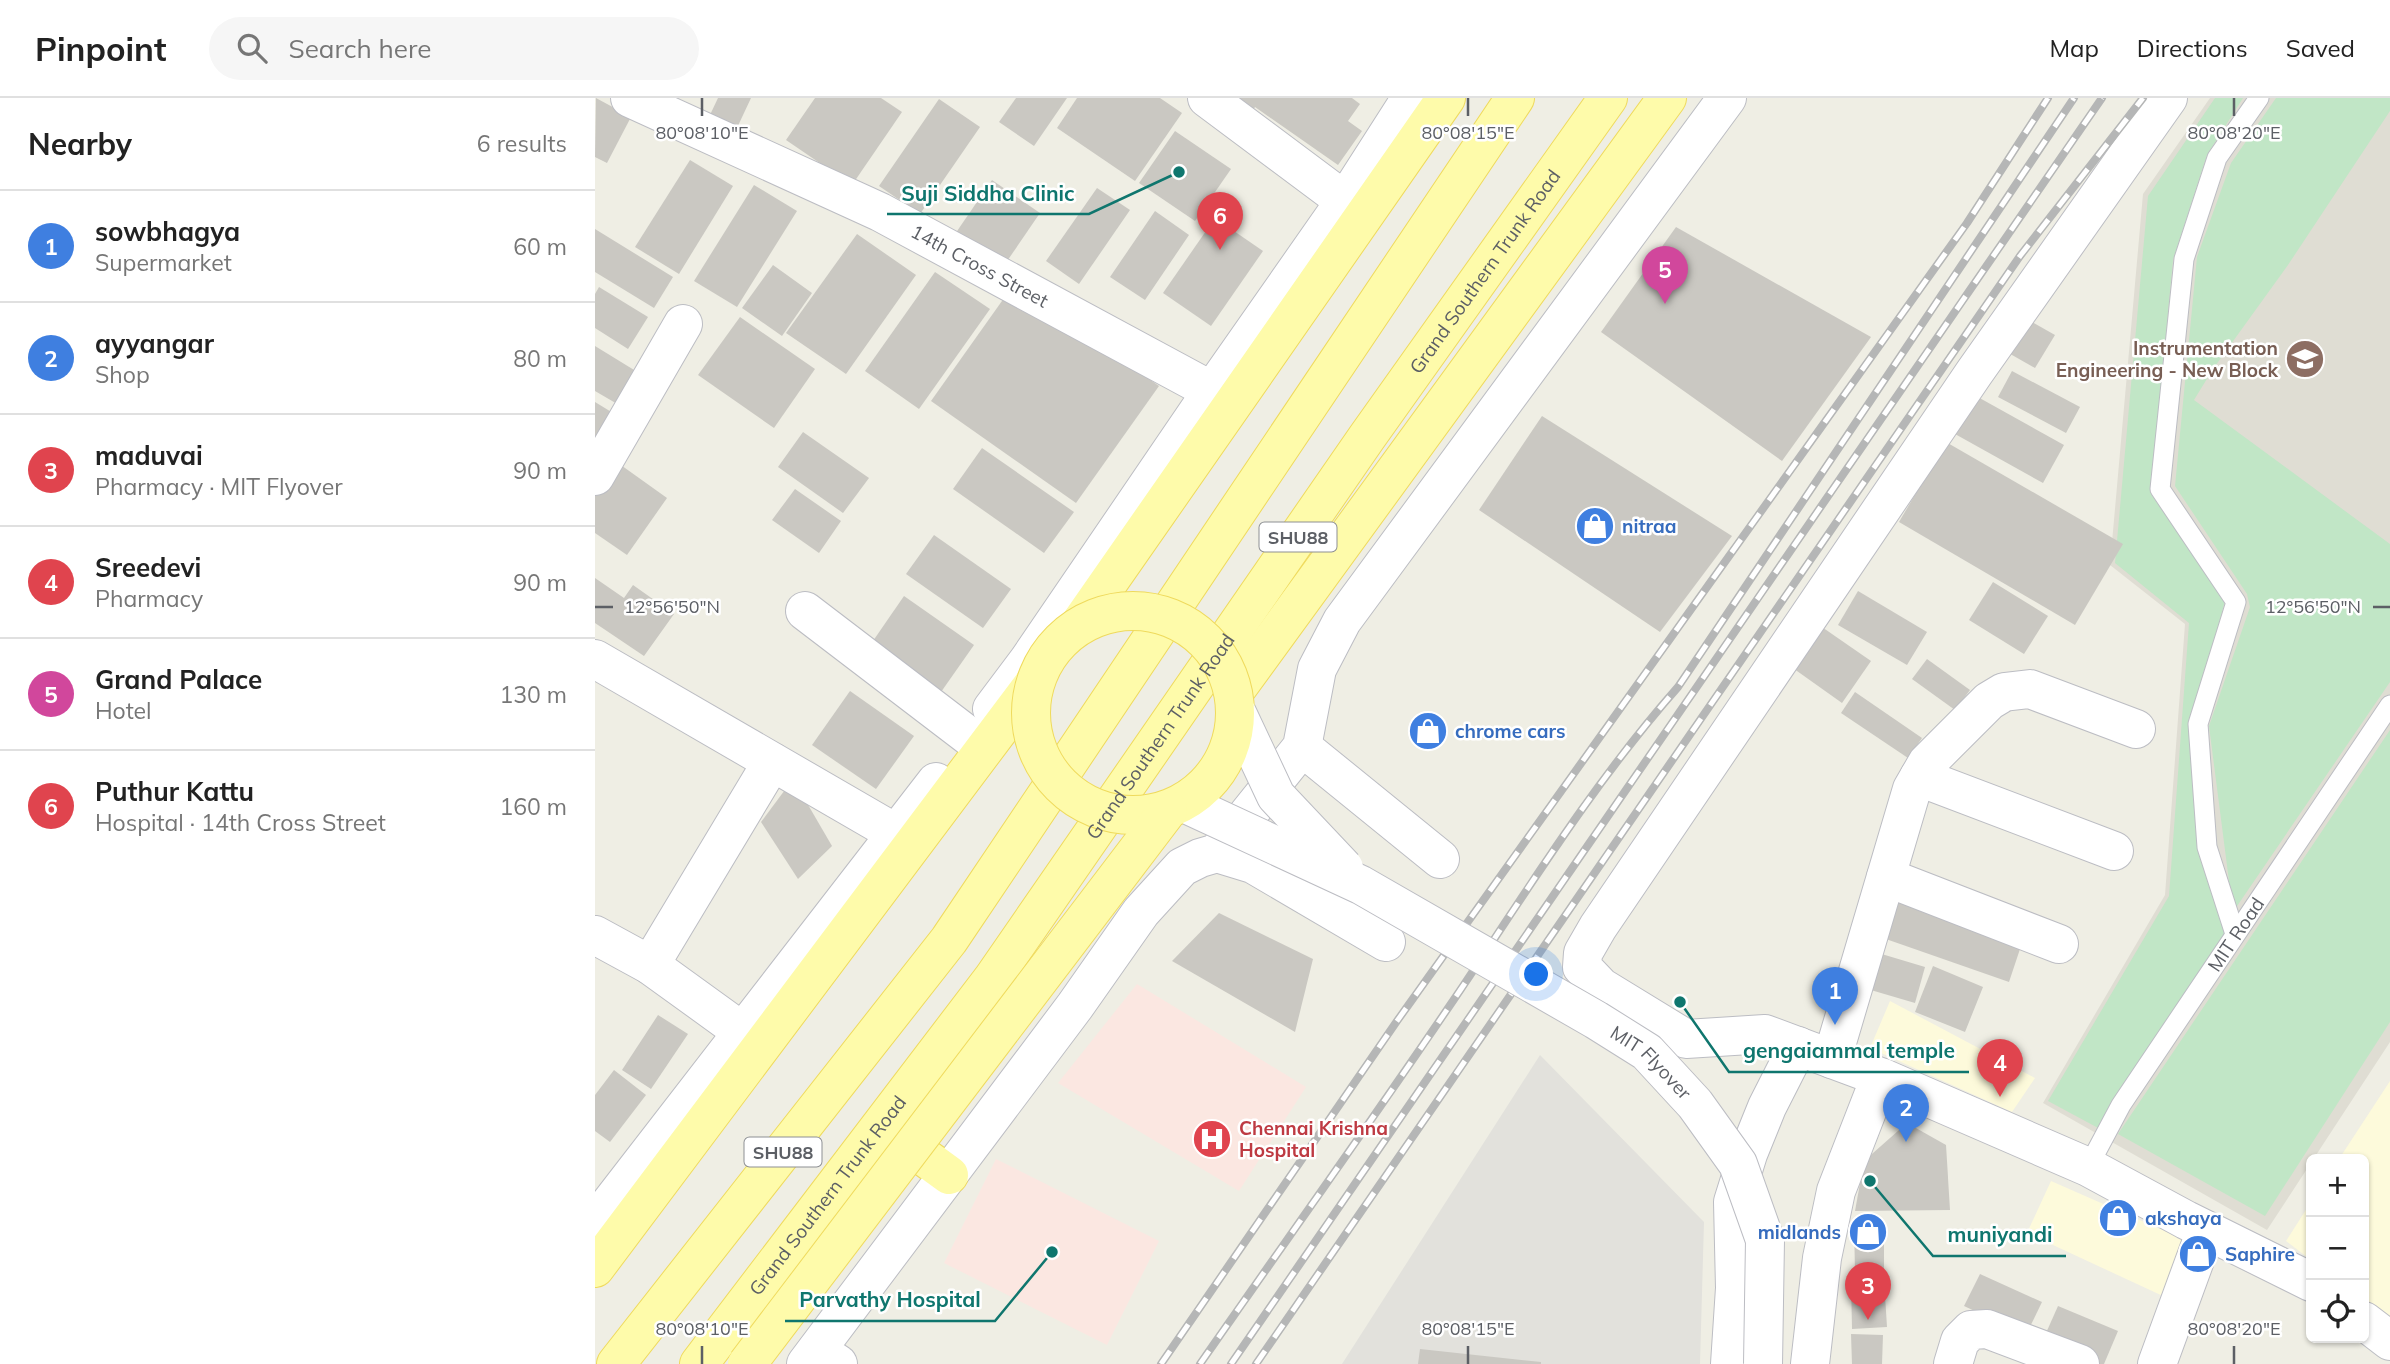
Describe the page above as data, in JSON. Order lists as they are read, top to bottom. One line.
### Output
{"streets":{"main road":["Grand Southern Trunk Road","SHU88"],"street":["14th Cross Street","MIT Flyover"],"lane":["MIT Road"]},"places":{"other":["Suji Siddha Clinic","gengaiammal temple","muniyandi","Parvathy Hospital"],"school or university":["Instrumentation Engineering - New Block"],"shop":["nitraa","chrome cars","akshaya","midlands","Saphire"],"hospital":["Chennai Krishna Hospital"]},"page":{"header":"Pinpoint","search":"Search here","nav":["Map","Directions","Saved"],"heading":["Nearby","6 results"],"list":[{"mark":"1","name":"sowbhagya","note":"Supermarket","value":"60 m"},{"mark":"2","name":"ayyangar","note":"Shop","value":"80 m"},{"mark":"3","name":"maduvai","note":"Pharmacy · MIT Flyover","value":"90 m"},{"mark":"4","name":"Sreedevi","note":"Pharmacy","value":"90 m"},{"mark":"5","name":"Grand Palace","note":"Hotel","value":"130 m"},{"mark":"6","name":"Puthur Kattu","note":"Hospital · 14th Cross Street","value":"160 m"}],"pins":["6","5","1","4","2","3"],"map_buttons":["+","−"]},"coordinates":["80°08'10\"E","80°08'15\"E","80°08'20\"E","12°56'50\"N"]}
